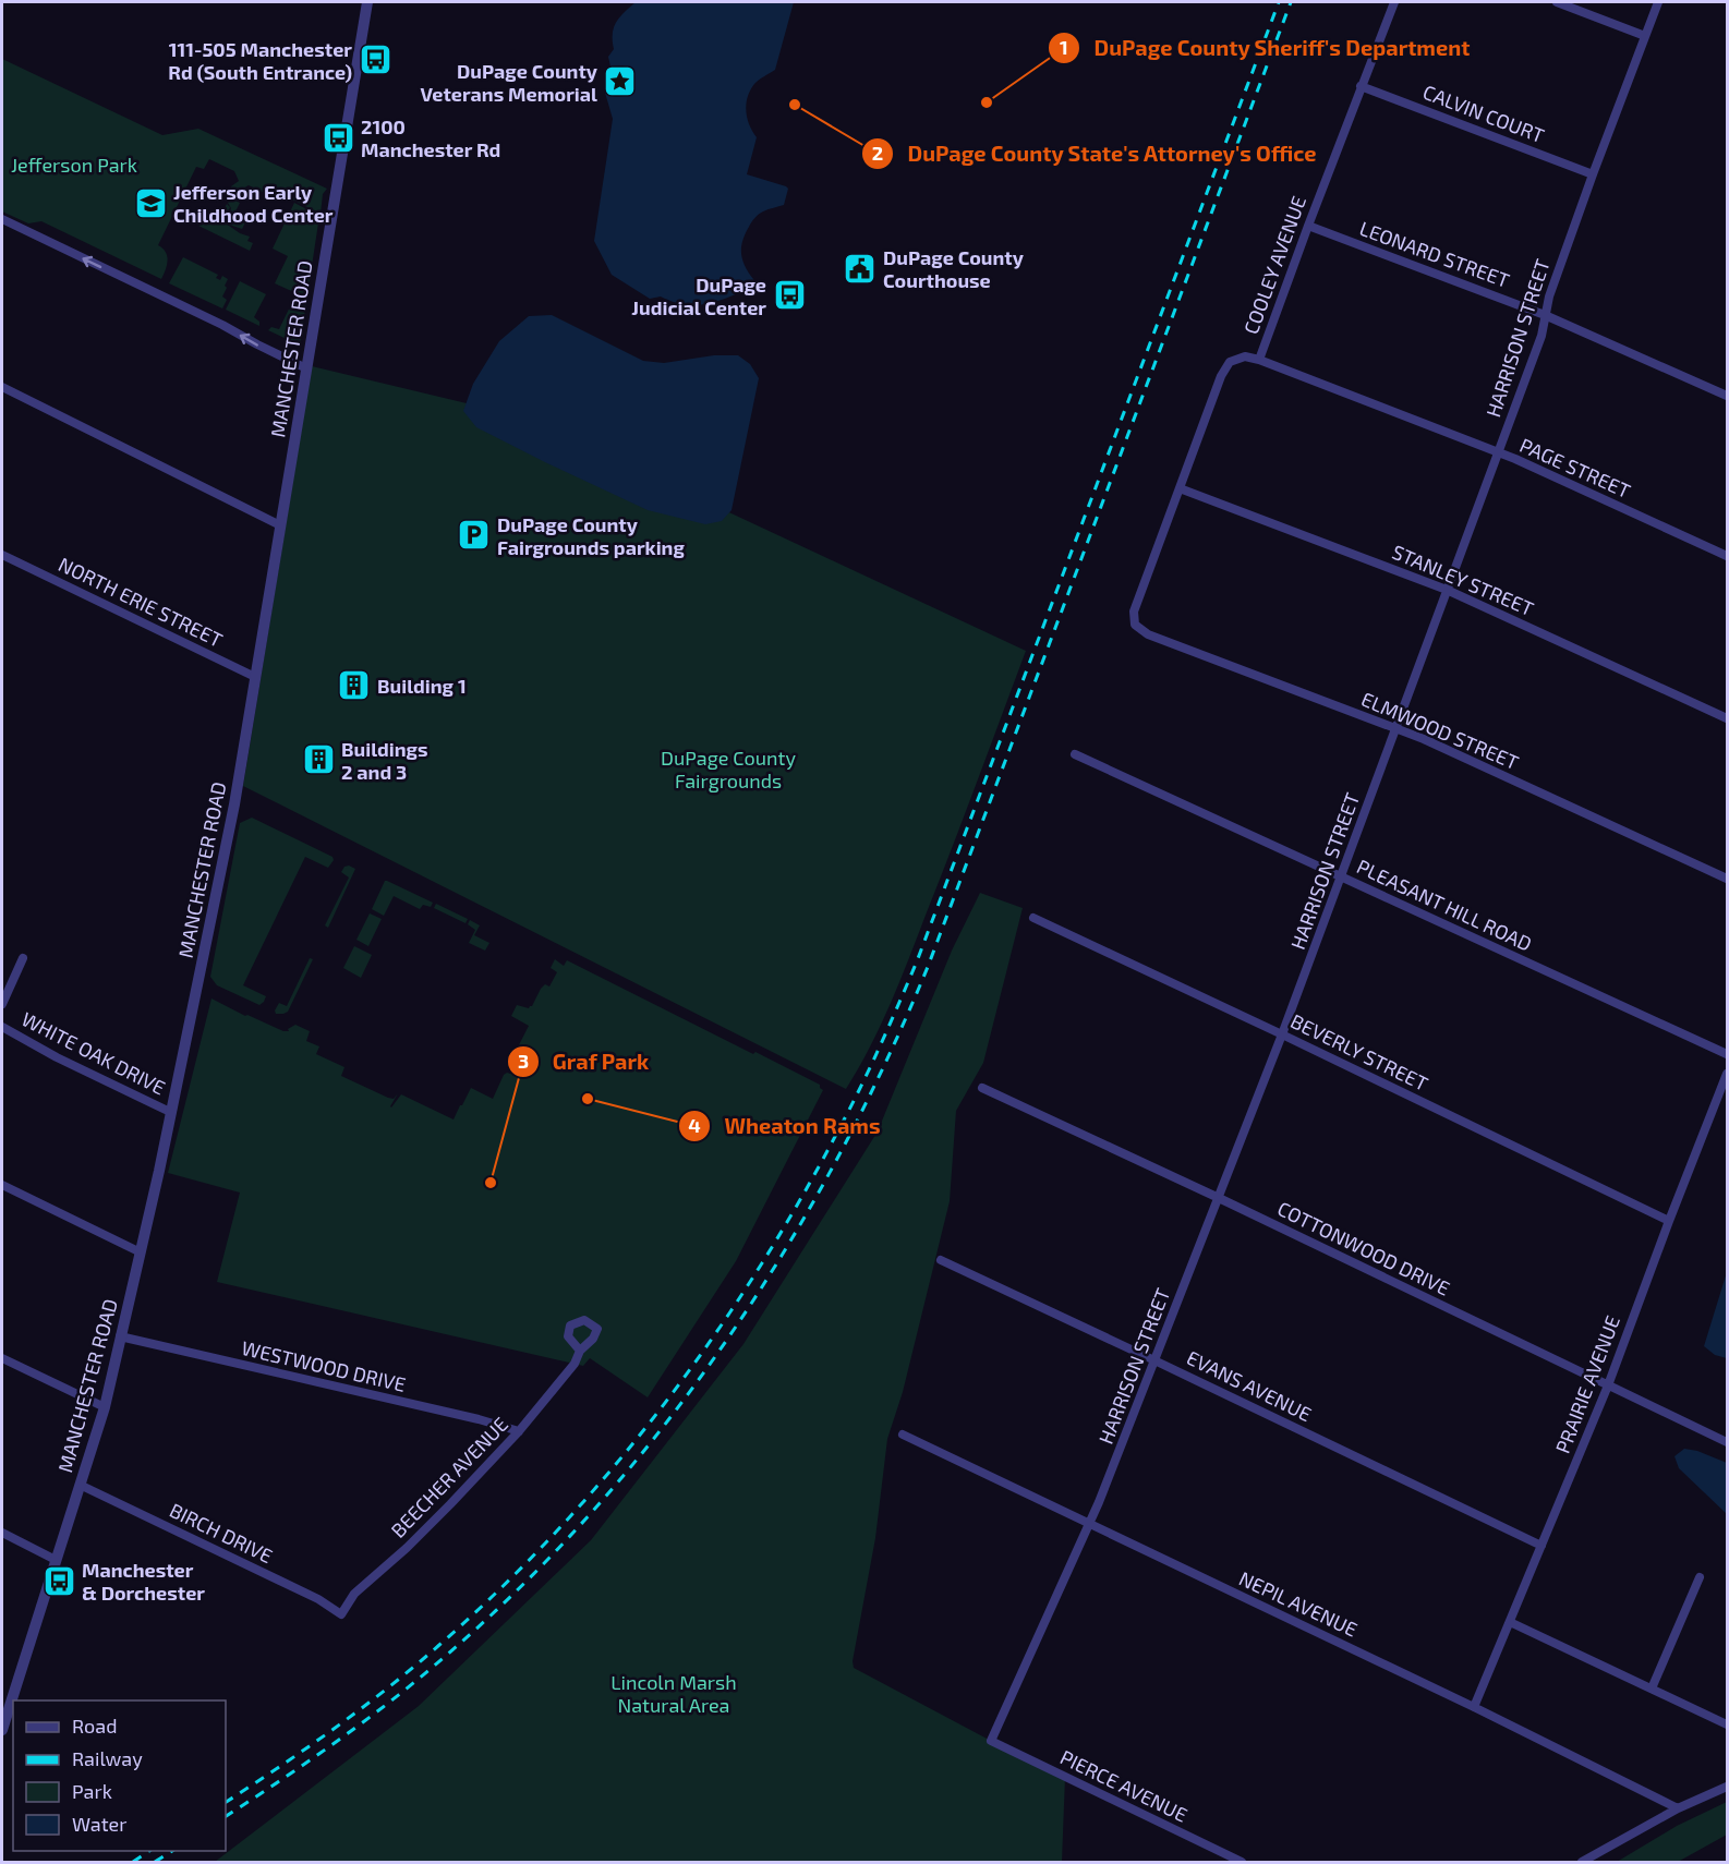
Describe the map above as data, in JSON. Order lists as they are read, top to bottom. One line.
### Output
{"streets":{"street":["CALVIN COURT","LEONARD STREET","COOLEY AVENUE","HARRISON STREET","MANCHESTER ROAD","PAGE STREET","STANLEY STREET","NORTH ERIE STREET","ELMWOOD STREET","PLEASANT HILL ROAD","BEVERLY STREET","WHITE OAK DRIVE","COTTONWOOD DRIVE","WESTWOOD DRIVE","PRAIRIE AVENUE","EVANS AVENUE","BEECHER AVENUE","BIRCH DRIVE","NEPIL AVENUE","PIERCE AVENUE"]},"crossings":[["CALVIN COURT","COOLEY AVENUE"],["CALVIN COURT","HARRISON STREET"],["LEONARD STREET","COOLEY AVENUE"],["LEONARD STREET","HARRISON STREET"],["COOLEY AVENUE","PAGE STREET"],["COOLEY AVENUE","STANLEY STREET"],["COOLEY AVENUE","ELMWOOD STREET"],["HARRISON STREET","PAGE STREET"],["HARRISON STREET","STANLEY STREET"],["HARRISON STREET","ELMWOOD STREET"],["HARRISON STREET","PLEASANT HILL ROAD"],["HARRISON STREET","BEVERLY STREET"],["HARRISON STREET","COTTONWOOD DRIVE"],["HARRISON STREET","EVANS AVENUE"],["HARRISON STREET","NEPIL AVENUE"],["HARRISON STREET","PIERCE AVENUE"],["MANCHESTER ROAD","NORTH ERIE STREET"],["MANCHESTER ROAD","WHITE OAK DRIVE"],["MANCHESTER ROAD","WESTWOOD DRIVE"],["MANCHESTER ROAD","BIRCH DRIVE"],["BEVERLY STREET","PRAIRIE AVENUE"],["COTTONWOOD DRIVE","PRAIRIE AVENUE"],["WESTWOOD DRIVE","BEECHER AVENUE"],["PRAIRIE AVENUE","EVANS AVENUE"],["PRAIRIE AVENUE","NEPIL AVENUE"],["BEECHER AVENUE","BIRCH DRIVE"]],"parks":["Jefferson Park","DuPage County Fairgrounds","Lincoln Marsh Natural Area"],"places":{"bus stop":["111-505 Manchester Rd (South Entrance)","2100 Manchester Rd","DuPage Judicial Center","Manchester & Dorchester"],"place":["DuPage County Veterans Memorial"],"other":["DuPage County Sheriff's Department","DuPage County State's Attorney's Office","Wheaton Rams","Graf Park"],"school or university":["Jefferson Early Childhood Center"],"public building":["DuPage County Courthouse"],"parking":["DuPage County Fairgrounds parking"],"building":["Building 1","Buildings 2 and 3"]},"legend":["Road","Railway","Park","Water"]}
